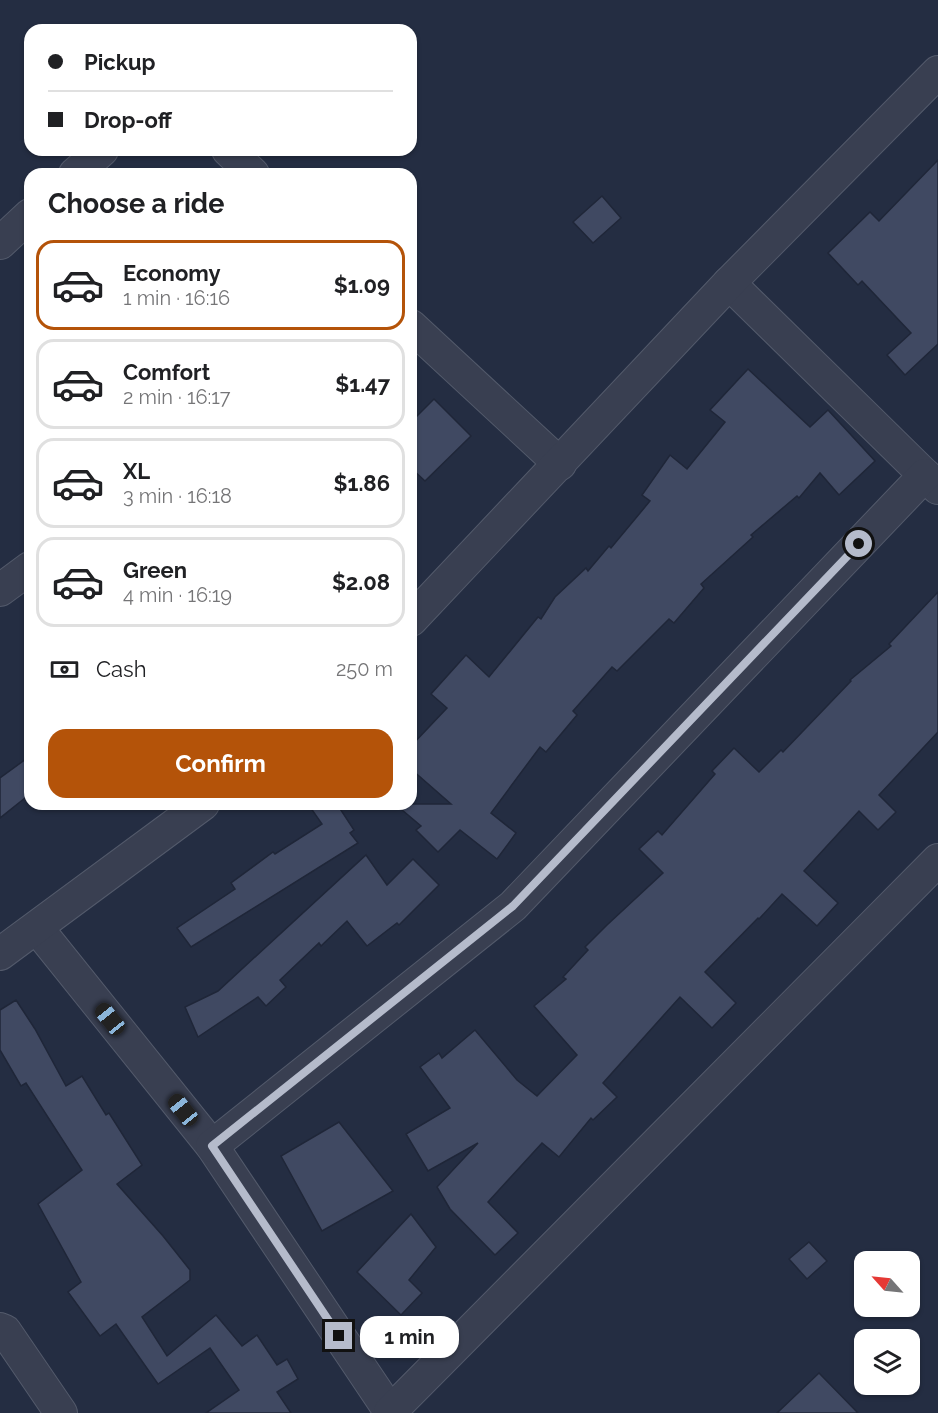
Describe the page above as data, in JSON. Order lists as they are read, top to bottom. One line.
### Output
{"north":"top left","page":{"banner":["Pickup","Drop-off"],"heading":"Choose a ride","list":[{"name":"Economy","note":"1 min · 16:16","value":"$1.09"},{"name":"Comfort","note":"2 min · 16:17","value":"$1.47"},{"name":"XL","note":"3 min · 16:18","value":"$1.86"},{"name":"Green","note":"4 min · 16:19","value":"$2.08"}],"pay":["Cash","250 m"],"buttons":"Confirm","bubble":"1 min"}}
